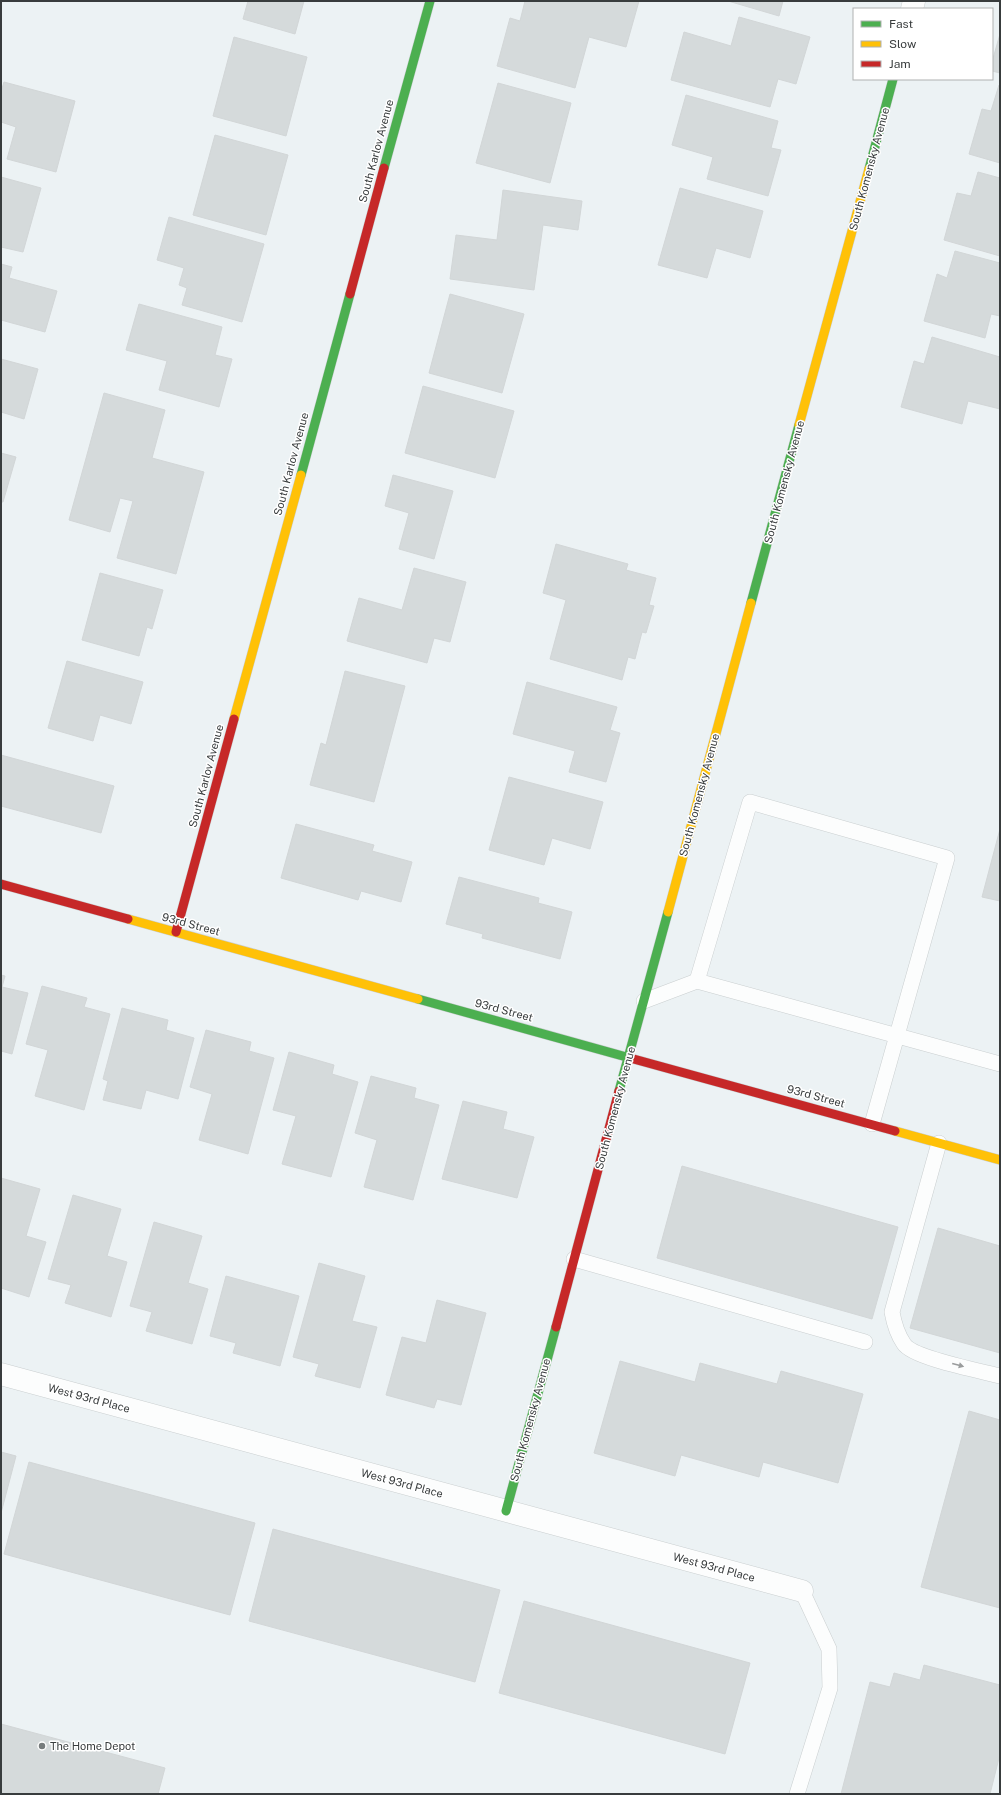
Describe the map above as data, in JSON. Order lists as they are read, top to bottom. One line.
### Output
{"streets":{"street":["South Karlov Avenue","South Komensky Avenue","93rd Street","West 93rd Place"]},"crossings":[["South Karlov Avenue","93rd Street"],["South Komensky Avenue","93rd Street"],["South Komensky Avenue","West 93rd Place"]],"places":["The Home Depot"],"legend":["Fast","Slow","Jam"]}
